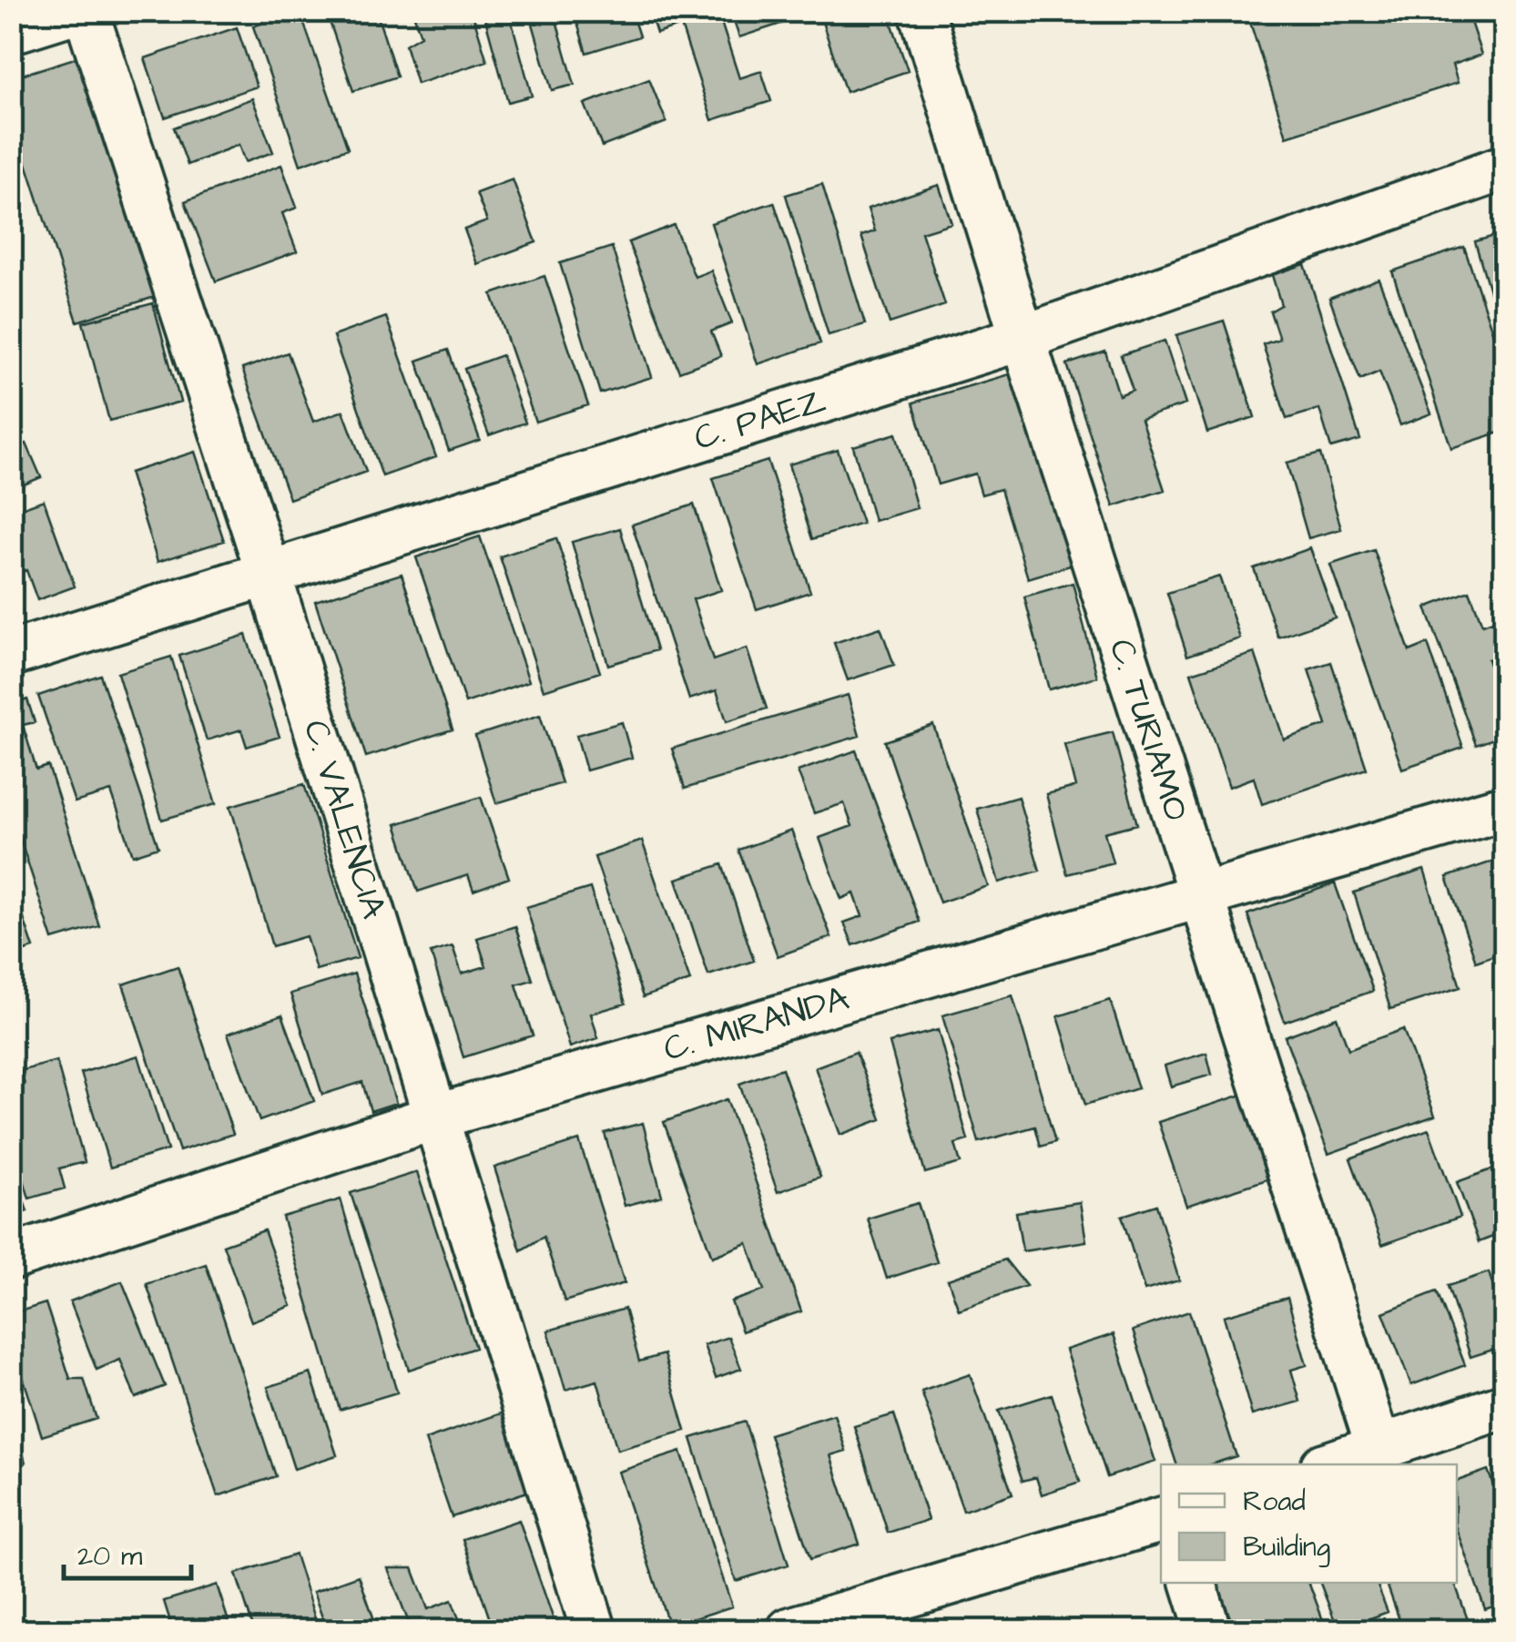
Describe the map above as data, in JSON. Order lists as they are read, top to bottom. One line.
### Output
{"streets":{"street":["C. PAEZ","C. TURIAMO","C. VALENCIA","C. MIRANDA"]},"crossings":[["C. PAEZ","C. TURIAMO"],["C. PAEZ","C. VALENCIA"],["C. TURIAMO","C. MIRANDA"],["C. VALENCIA","C. MIRANDA"]],"legend":["Road","Building"],"scale_bar":"20 m"}
